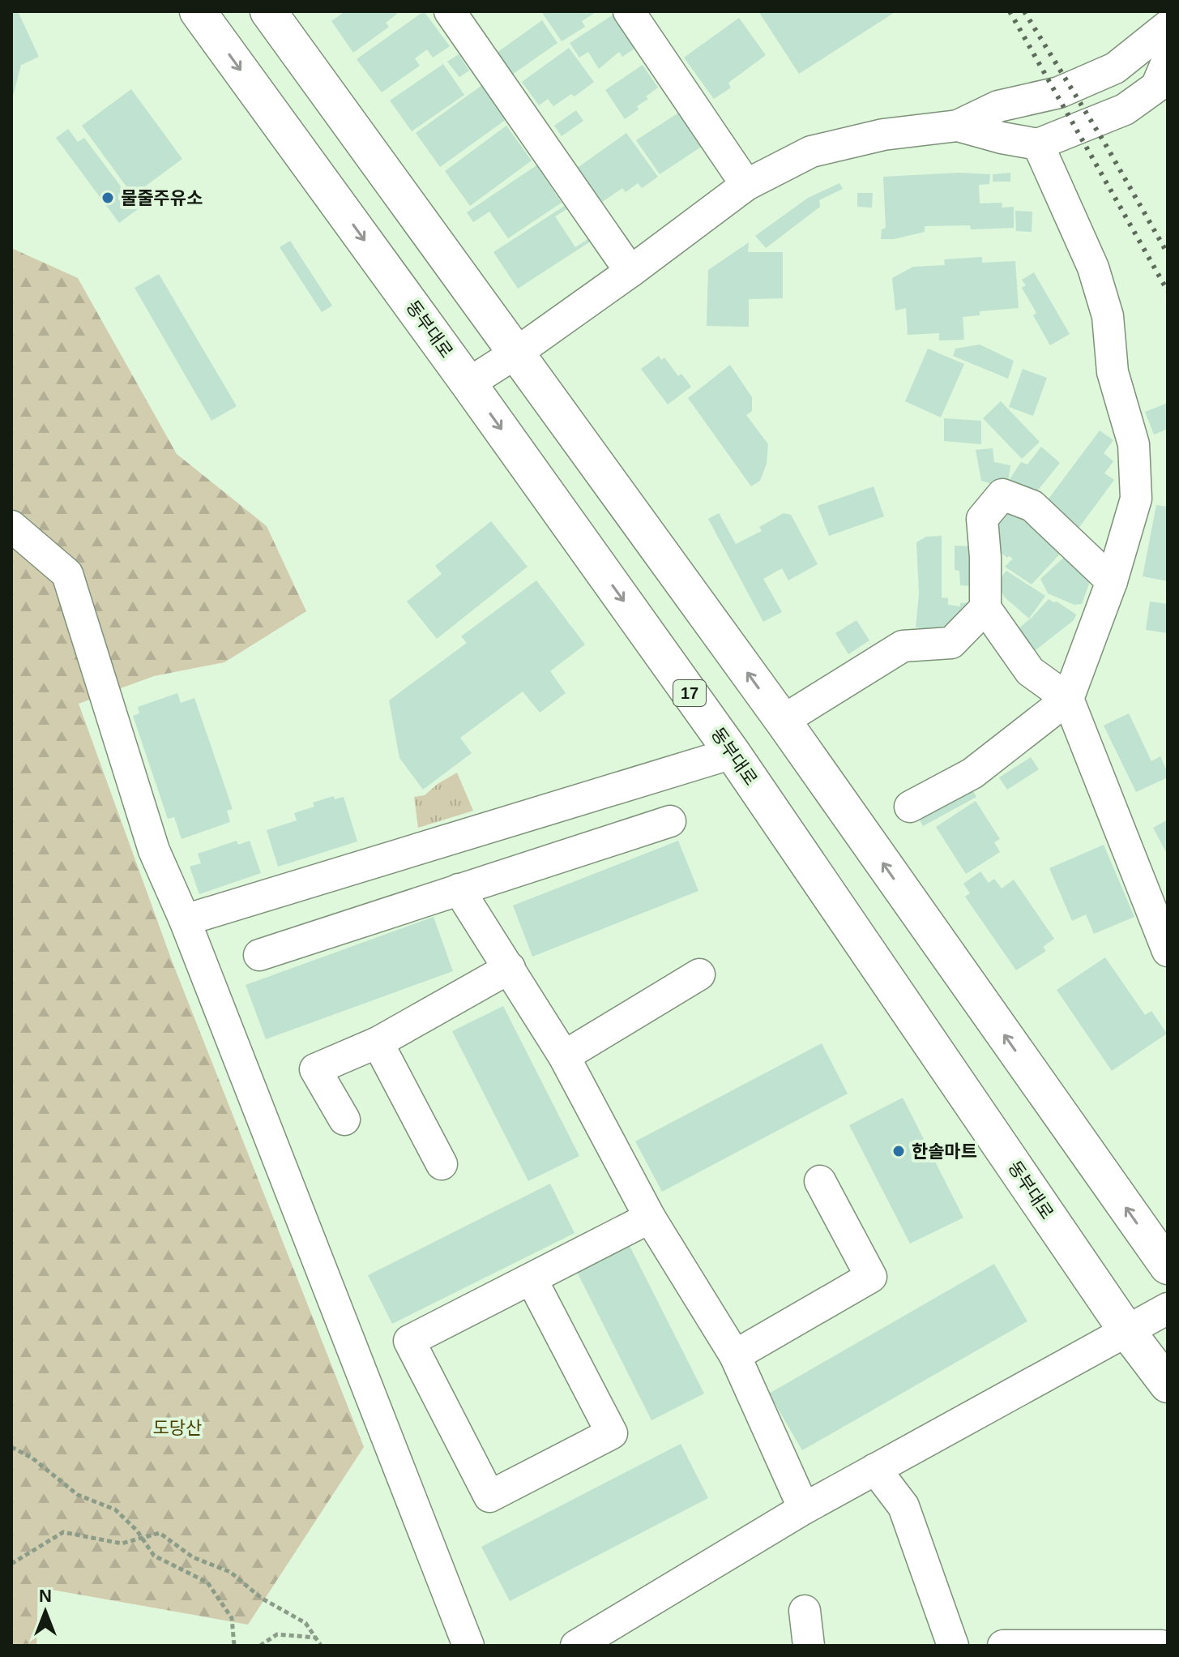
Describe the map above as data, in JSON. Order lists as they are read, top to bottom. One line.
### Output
{"streets":{"main road":["동부대로","17"]},"parks":["도당산"],"places":["물줄주유소","한솔마트"],"north":"top"}
